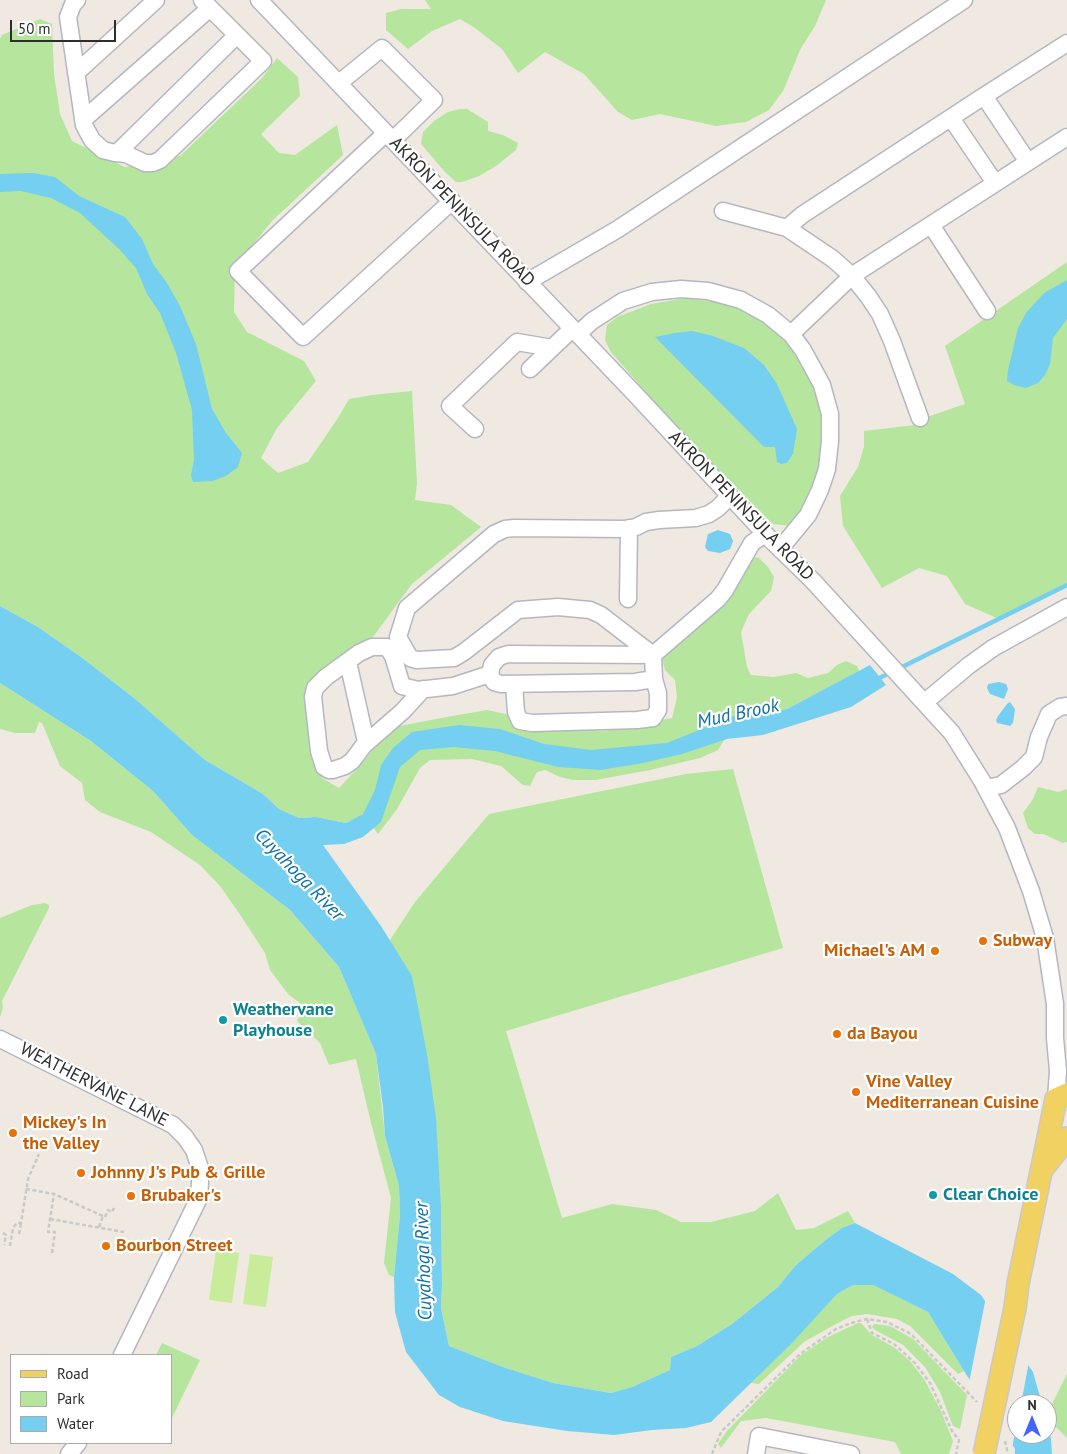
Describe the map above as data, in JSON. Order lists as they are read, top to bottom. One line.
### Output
{"streets":{"street":["AKRON PENINSULA ROAD","WEATHERVANE LANE"]},"water":["Mud Brook","Cuyahoga River"],"places":["Subway","Michael's AM","Weathervane Playhouse","da Bayou","Vine Valley Mediterranean Cuisine","Mickey's In the Valley","Johnny J's Pub & Grille","Clear Choice","Brubaker's","Bourbon Street"],"legend":["Road","Park","Water"],"scale_bar":"50 m","north":"top"}
